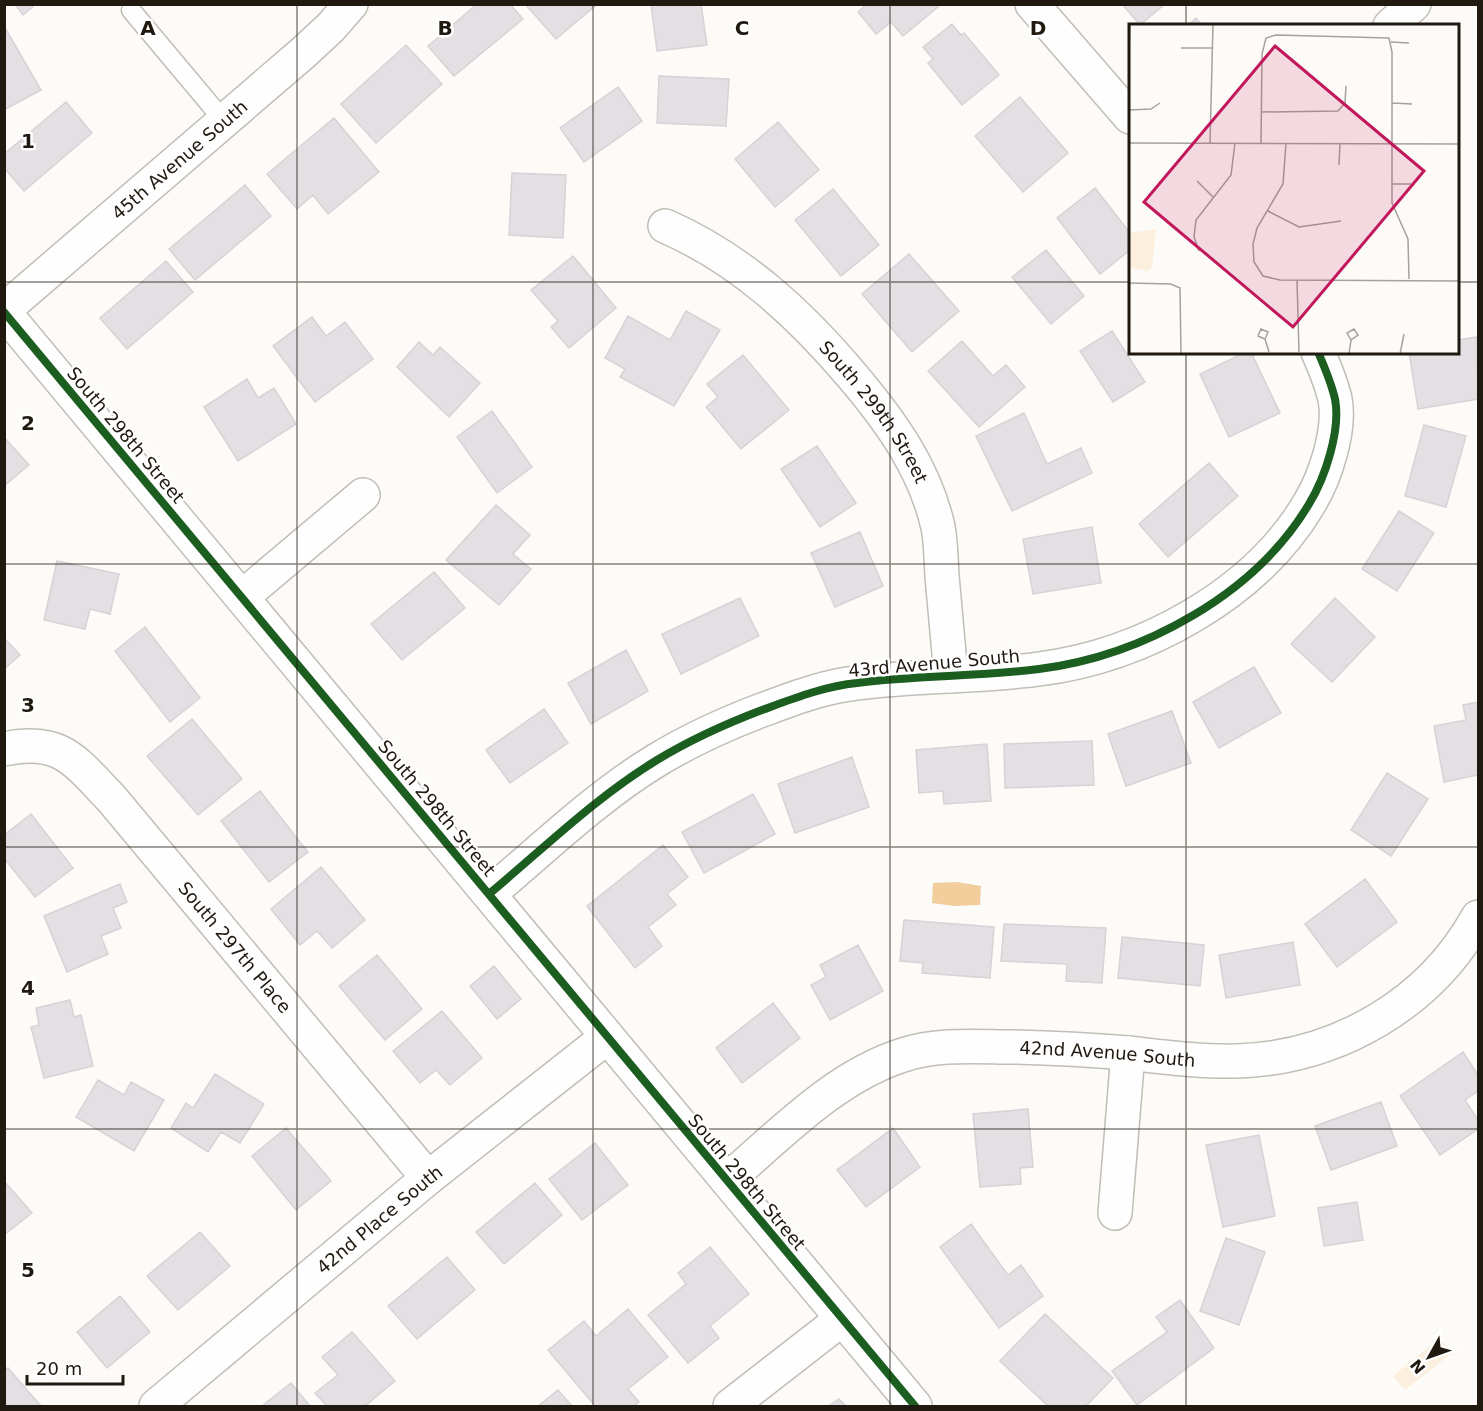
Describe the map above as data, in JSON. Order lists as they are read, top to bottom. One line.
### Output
{"streets":{"street":["45th Avenue South","South 299th Street","South 298th Street","43rd Avenue South","South 297th Place","42nd Avenue South","42nd Place South"]},"crossings":[["45th Avenue South","South 298th Street"],["South 299th Street","43rd Avenue South"],["South 298th Street","43rd Avenue South"],["South 298th Street","42nd Avenue South"],["South 298th Street","42nd Place South"],["South 297th Place","42nd Place South"]],"scale_bar":"20 m","north":"bottom left","grid":{"columns":["A","B","C","D"],"rows":["1","2","3","4","5"]}}
